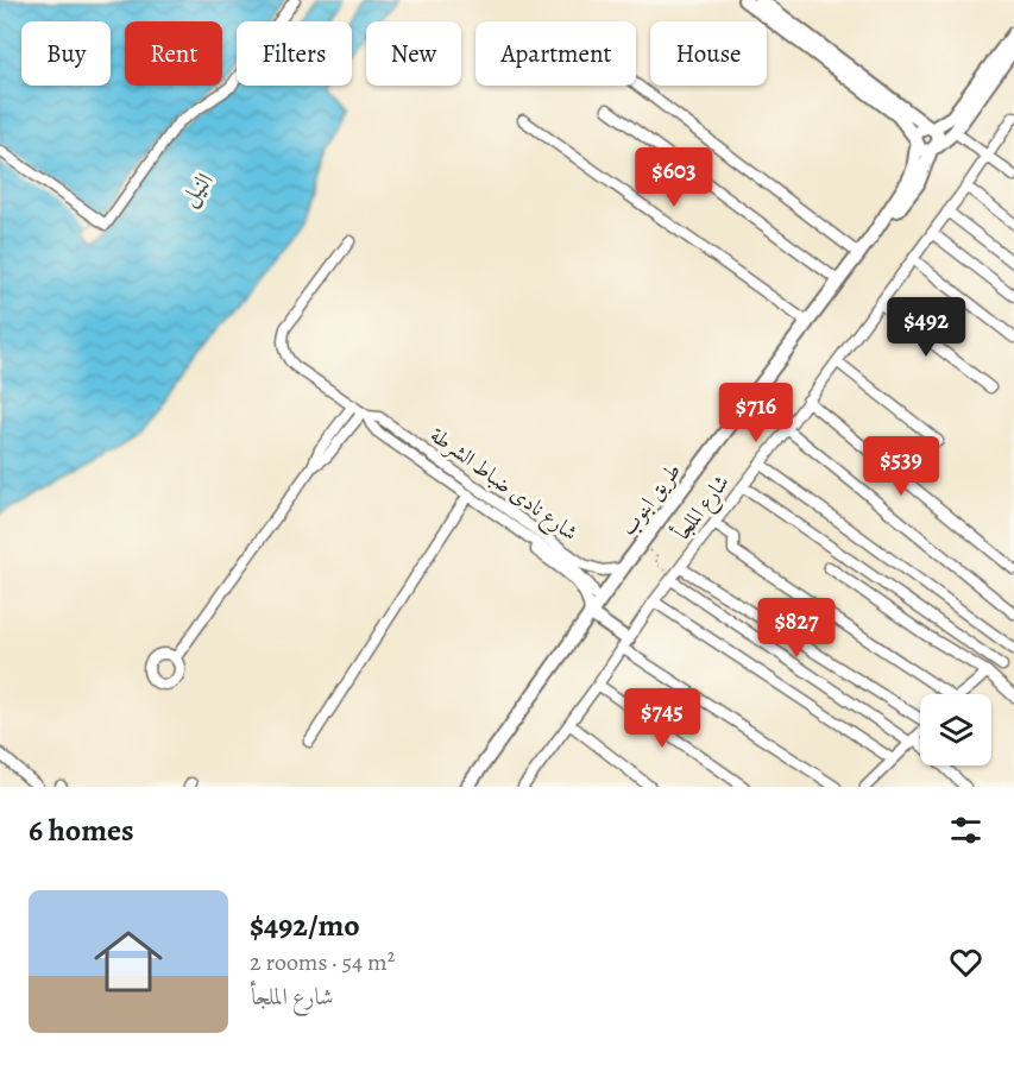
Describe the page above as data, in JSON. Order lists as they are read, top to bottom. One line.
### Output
{"streets":{"main road":["طريق ابنوب"],"street":["شارع نادى ضباط الشرطة","شارع الملجأ"]},"crossings":[["شارع نادى ضباط الشرطة","طريق ابنوب"]],"water":["النيل"],"page":{"chip":["Buy","Rent","Filters","New","Apartment","House"],"price":["$603","$492","$716","$539","$827","$745"],"heading":"6 homes","list":[{"name":"$492/mo","note":"2 rooms · 54 m² · شارع الملجأ"}]}}
